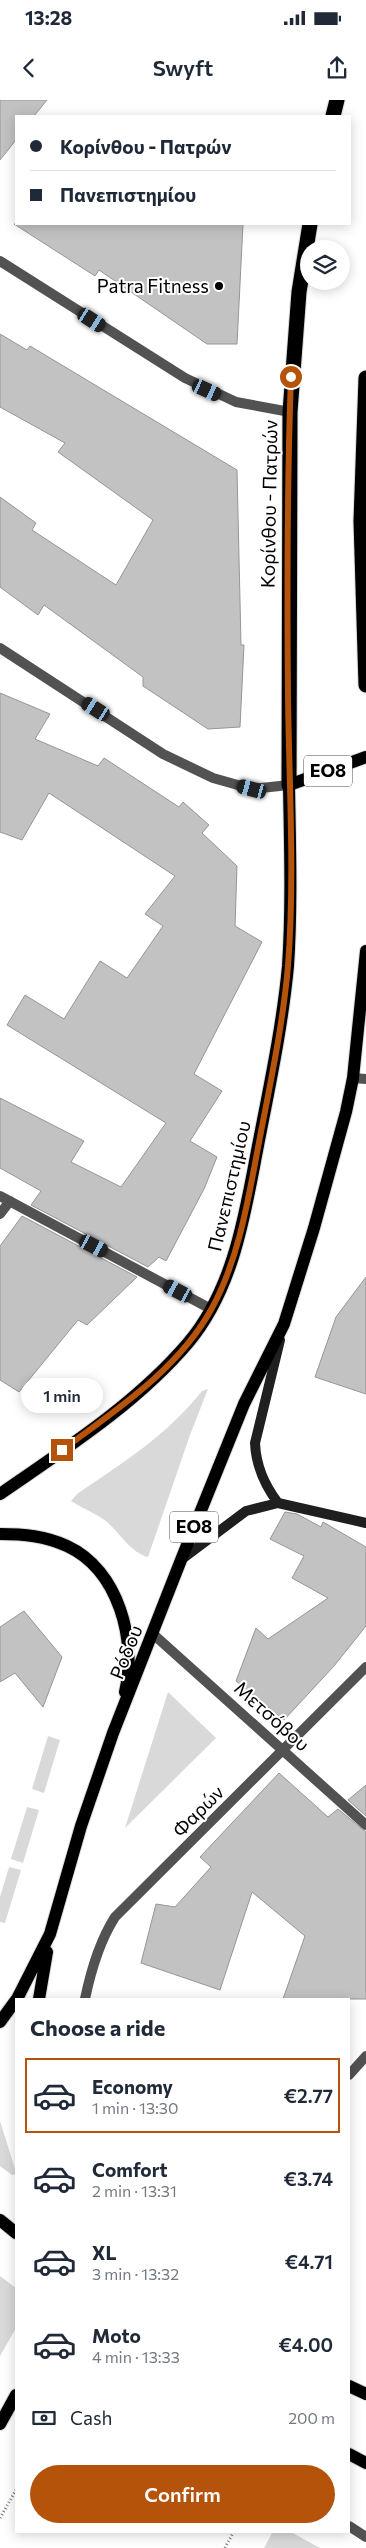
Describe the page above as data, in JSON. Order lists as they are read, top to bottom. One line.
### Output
{"streets":{"highway":["Κορίνθου - Πατρών"],"main road":["ΕΟ8","Πανεπιστημίου","Ρόδου"],"street":["Μετσόβου","Φαρών"]},"crossings":[["Κορίνθου - Πατρών","ΕΟ8"],["Κορίνθου - Πατρών","Πανεπιστημίου"],["ΕΟ8","Πανεπιστημίου"],["ΕΟ8","Ρόδου"],["Ρόδου","Μετσόβου"],["Μετσόβου","Φαρών"]],"places":["Patra Fitness"],"page":{"status":"13:28","header":"Swyft","banner":["Κορίνθου - Πατρών","Πανεπιστημίου"],"bubble":"1 min","heading":"Choose a ride","list":[{"name":"Economy","note":"1 min · 13:30","value":"€2.77"},{"name":"Comfort","note":"2 min · 13:31","value":"€3.74"},{"name":"XL","note":"3 min · 13:32","value":"€4.71"},{"name":"Moto","note":"4 min · 13:33","value":"€4.00"}],"pay":["Cash","200 m"],"buttons":"Confirm"}}
